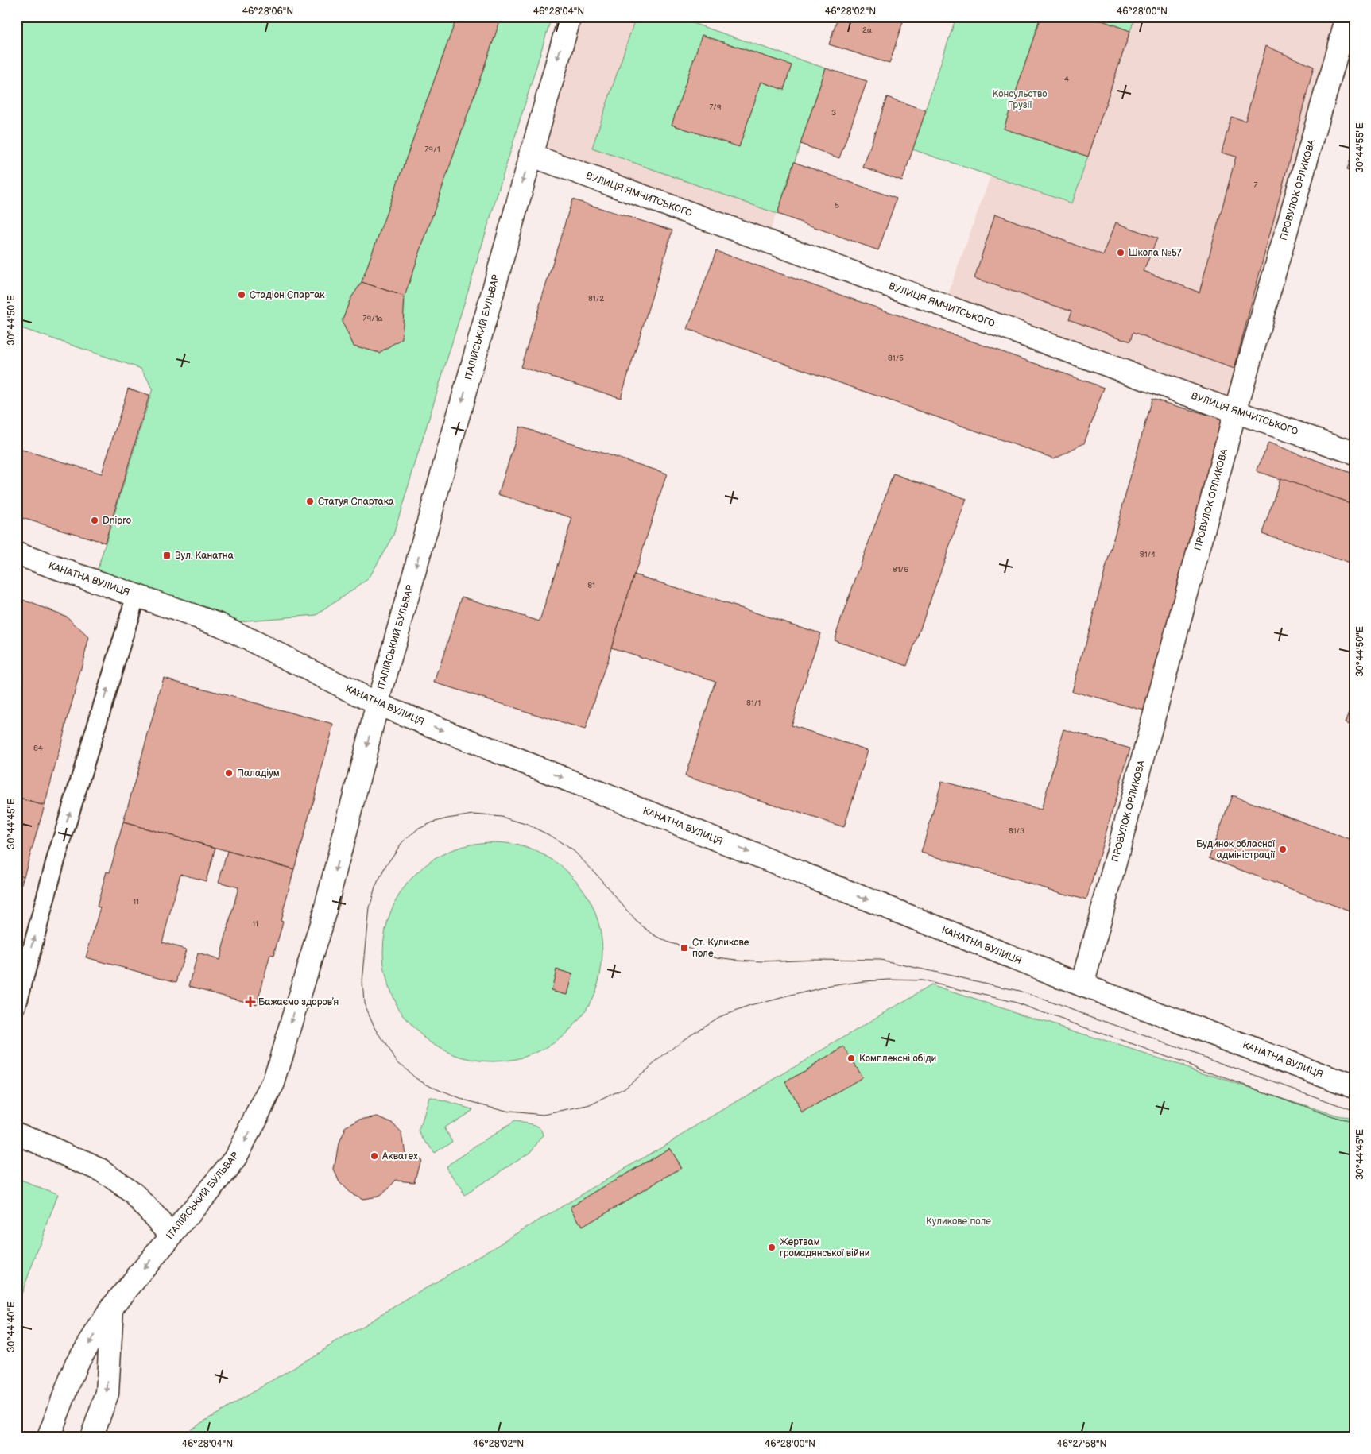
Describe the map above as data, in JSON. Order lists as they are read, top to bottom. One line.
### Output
{"streets":{"main road":["ПРОВУЛОК ОРЛИКОВА","ВУЛИЦЯ ЯМЧИТСЬКОГО","ІТАЛІЙСЬКИЙ БУЛЬВАР","КАНАТНА ВУЛИЦЯ"]},"crossings":[["ПРОВУЛОК ОРЛИКОВА","ВУЛИЦЯ ЯМЧИТСЬКОГО"],["ПРОВУЛОК ОРЛИКОВА","КАНАТНА ВУЛИЦЯ"],["ВУЛИЦЯ ЯМЧИТСЬКОГО","ІТАЛІЙСЬКИЙ БУЛЬВАР"],["ІТАЛІЙСЬКИЙ БУЛЬВАР","КАНАТНА ВУЛИЦЯ"]],"one_way":["ІТАЛІЙСЬКИЙ БУЛЬВАР","КАНАТНА ВУЛИЦЯ"],"parks":["Консульство Грузії","Куликове поле"],"places":{"other":["Школа №57","Стадіон Спартак","Статуя Спартака","Dnipro","Паладіум","Будинок обласної адміністрації","Комплексні обіди","Акватех","Жертвам громадянської війни"],"transit":["Вул. Канатна","Ст. Куликове поле"],"health":["Бажаємо здоровʼя"]},"house_numbers":["2а","4","7/9","3","79/1","7","5","81/2","79/1а","81/5","81/4","81/6","81","81/1","84","81/3","11","11"],"coordinates":["46°28'06\"N","46°28'04\"N","46°28'02\"N","46°28'00\"N","30°44'55\"E","30°44'50\"E","30°44'45\"E","30°44'40\"E","46°27'58\"N"]}
